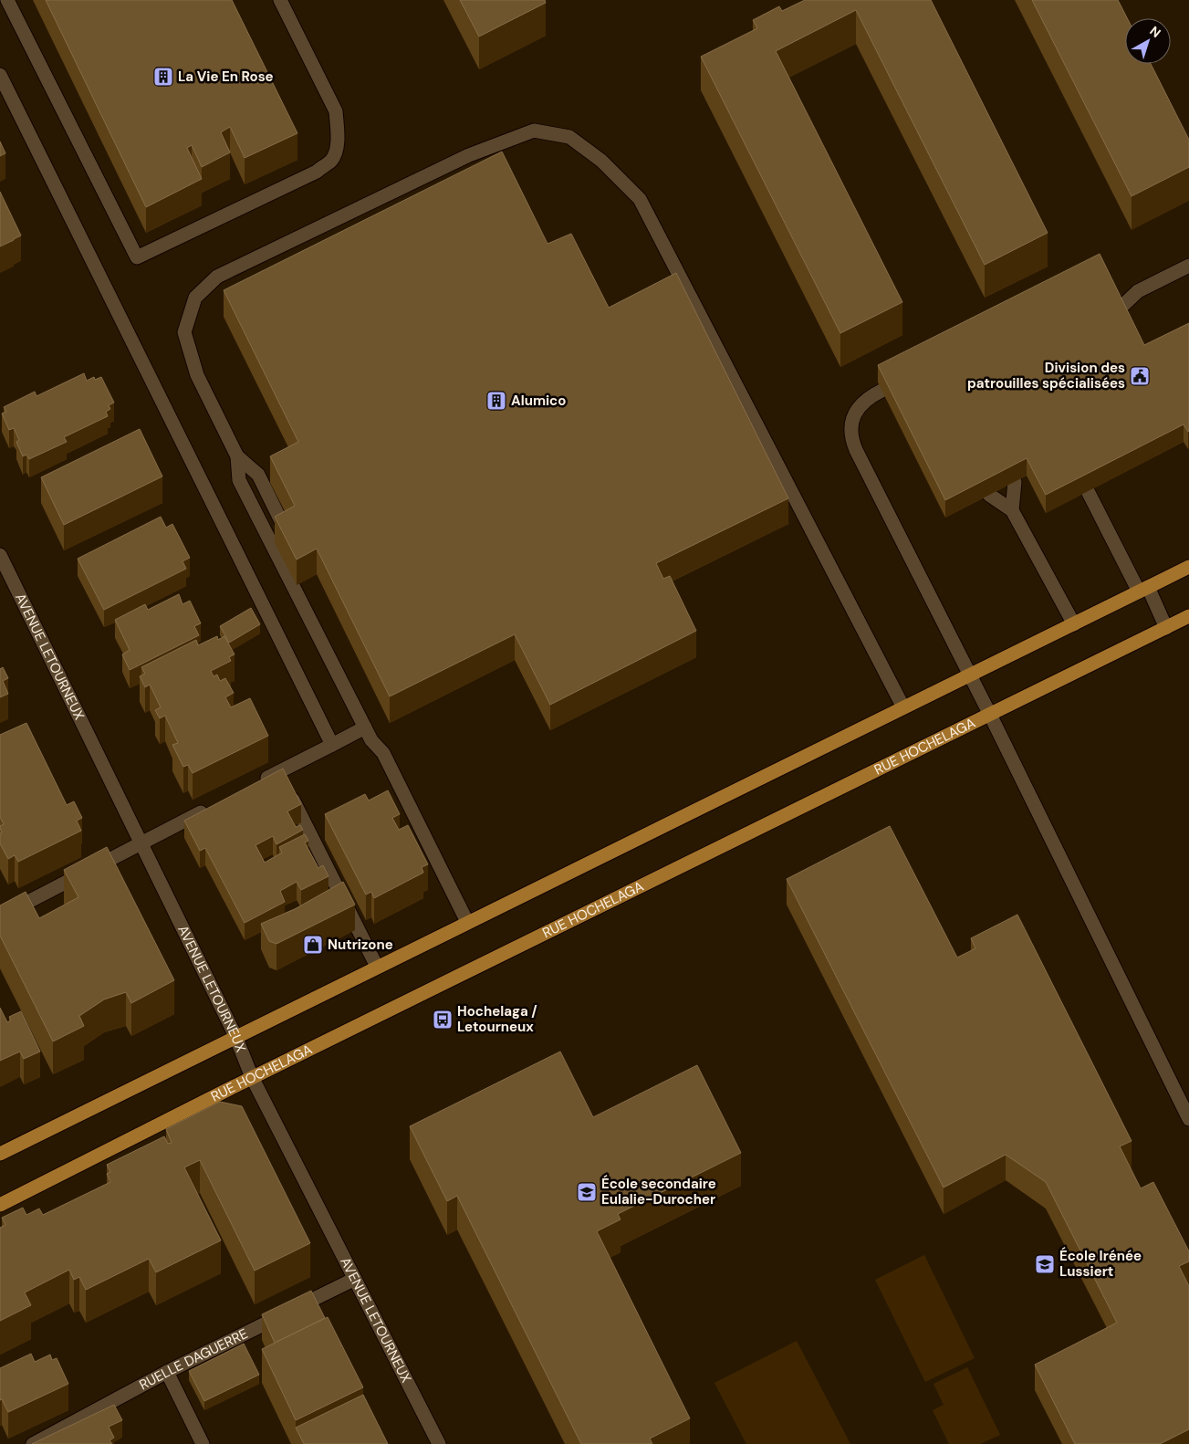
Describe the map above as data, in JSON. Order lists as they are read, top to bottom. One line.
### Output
{"streets":{"main road":["RUE HOCHELAGA"],"street":["AVENUE LETOURNEUX","RUELLE DAGUERRE"]},"crossings":[["AVENUE LETOURNEUX","RUE HOCHELAGA"],["AVENUE LETOURNEUX","RUELLE DAGUERRE"]],"places":{"building":["La Vie En Rose","Alumico"],"public building":["Division des patrouilles spécialisées"],"shop":["Nutrizone"],"bus stop":["Hochelaga / Letourneux"],"school or university":["École secondaire Eulalie-Durocher","École Irénée Lussiert"]},"north":"top right"}
